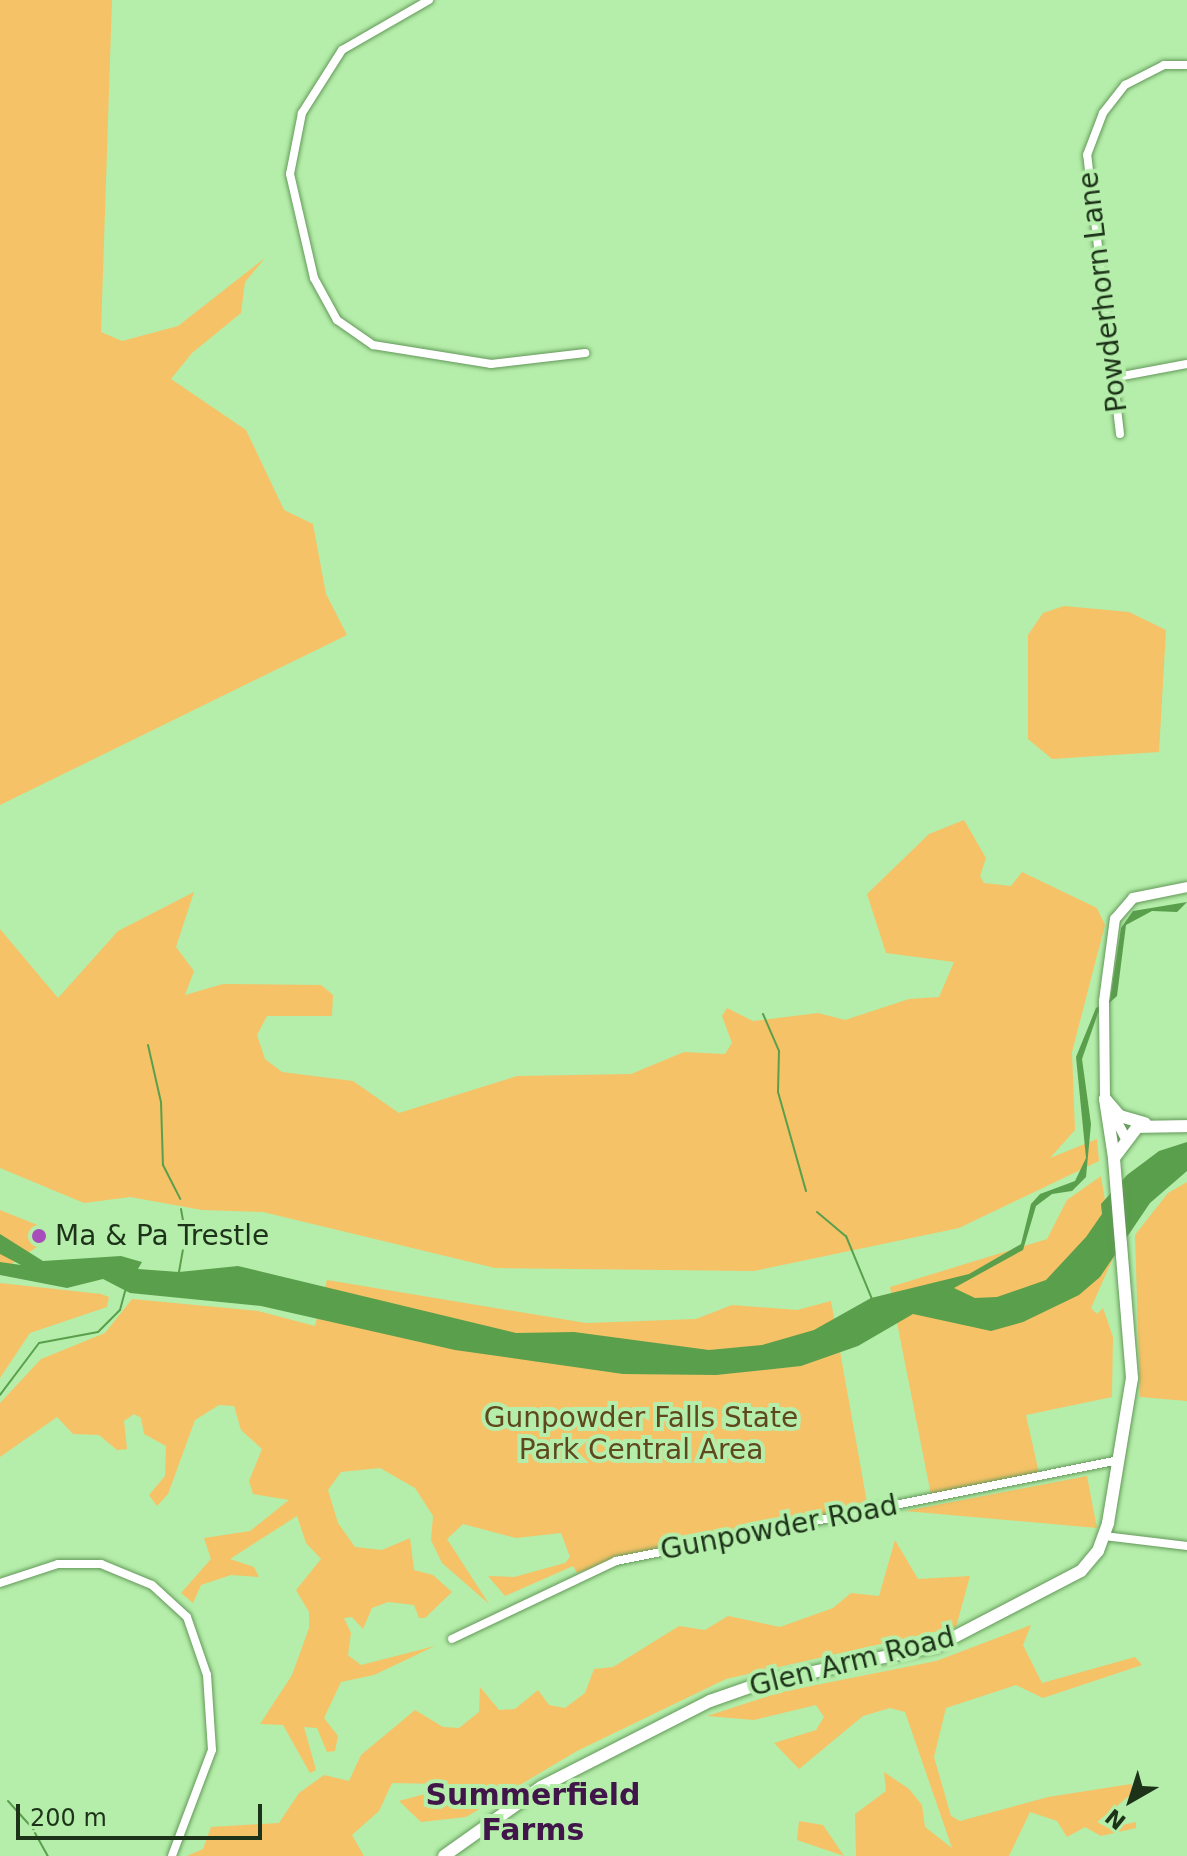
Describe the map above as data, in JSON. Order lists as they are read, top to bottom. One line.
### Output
{"streets":{"main road":["Glen Arm Road"],"street":["Powderhorn Lane","Gunpowder Road"]},"crossings":[["Gunpowder Road","Glen Arm Road"]],"districts":["Summerfield Farms"],"parks":["Gunpowder Falls State Park Central Area"],"places":["Ma & Pa Trestle"],"scale_bar":"200 m","north":"bottom left"}
